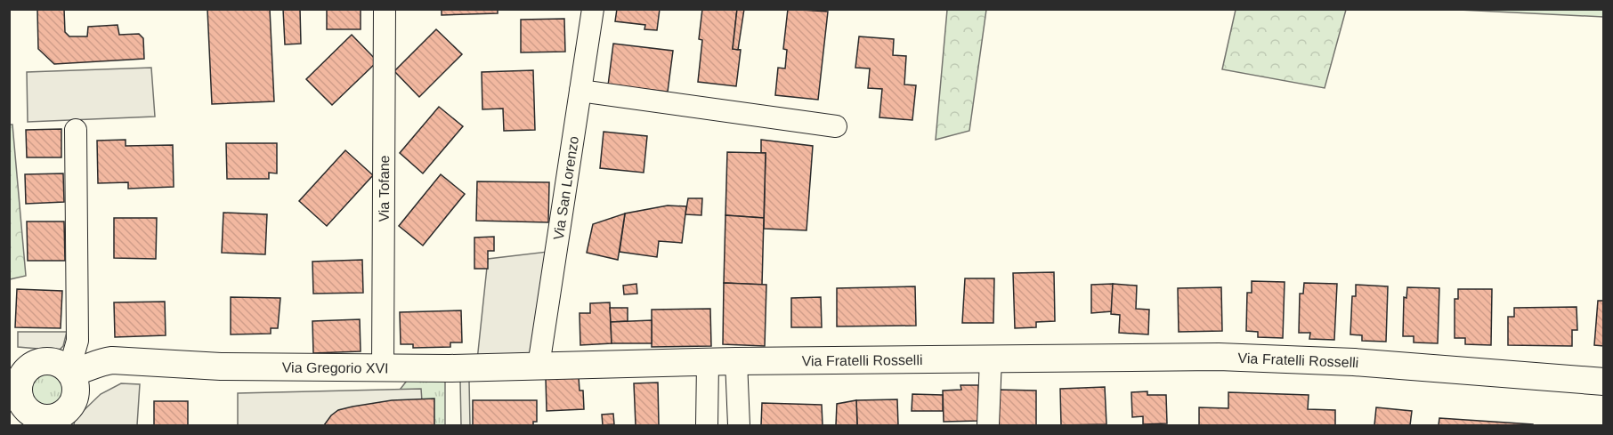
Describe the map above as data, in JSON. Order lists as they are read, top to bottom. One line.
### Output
{"streets":{"main road":["Via Fratelli Rosselli","Via Gregorio XVI"],"street":["Via San Lorenzo","Via Tofane"]},"crossings":[["Via San Lorenzo","Via Fratelli Rosselli"],["Via San Lorenzo","Via Gregorio XVI"],["Via Tofane","Via Gregorio XVI"],["Via Fratelli Rosselli","Via Gregorio XVI"]]}
